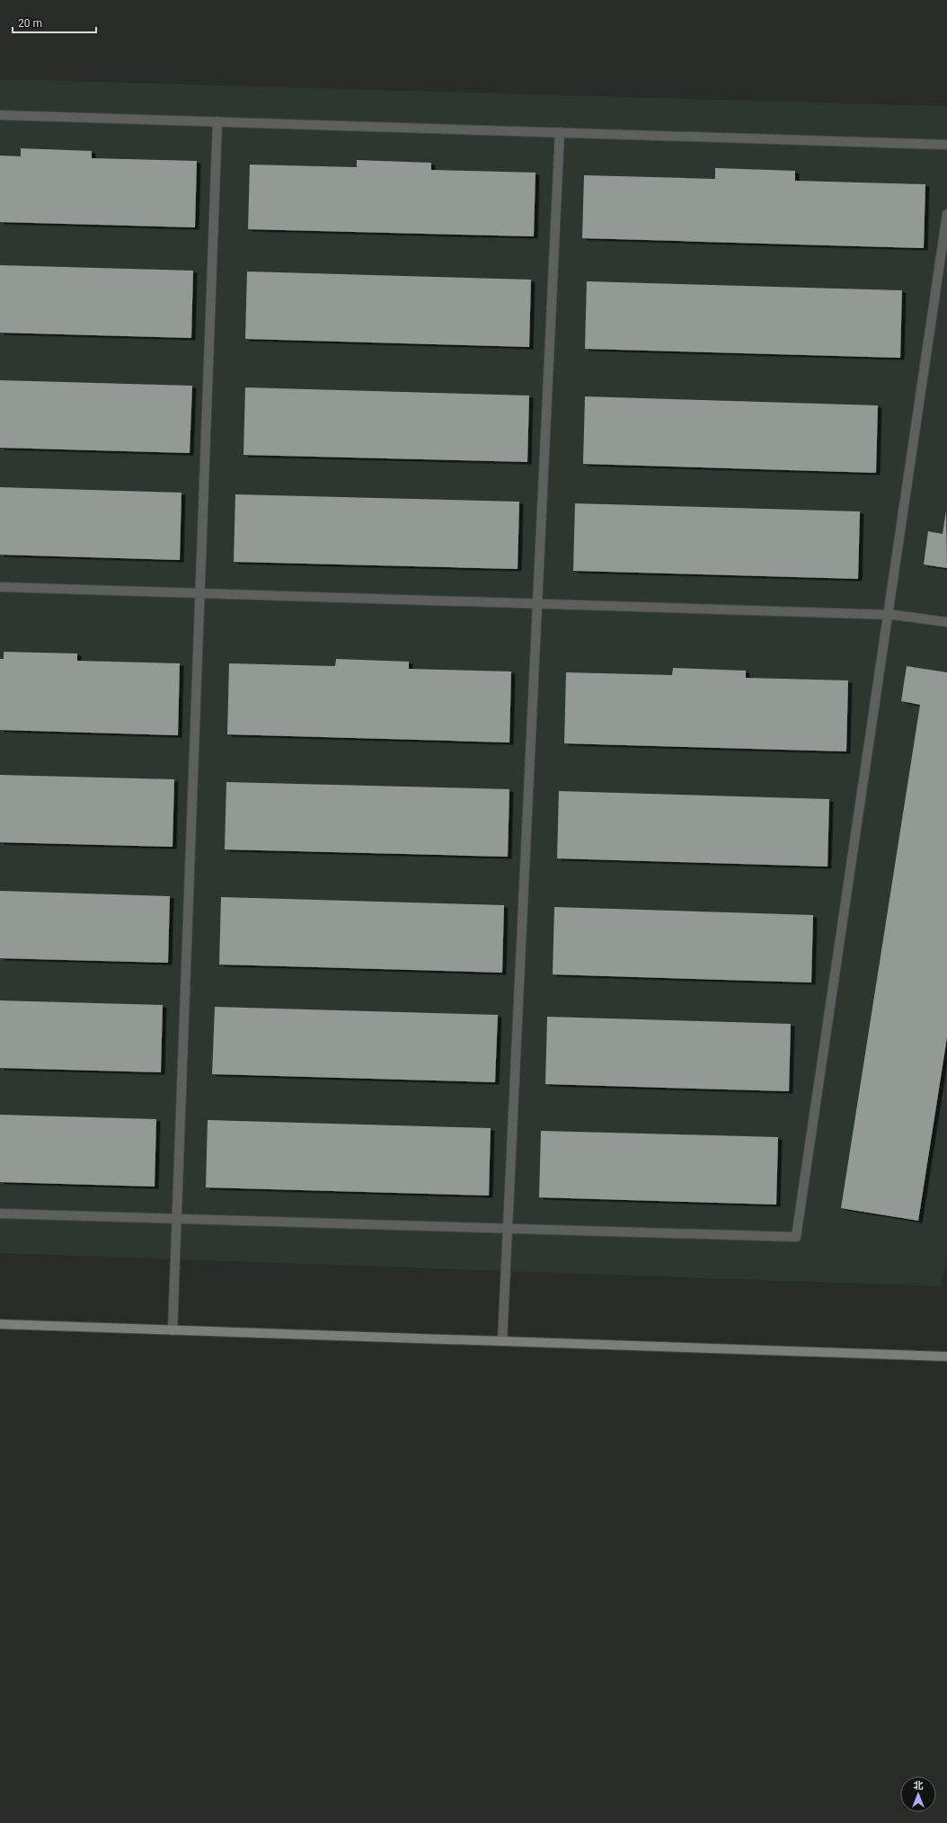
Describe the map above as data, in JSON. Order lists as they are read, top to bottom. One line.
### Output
{"scale_bar":"20 m","north":"top"}
